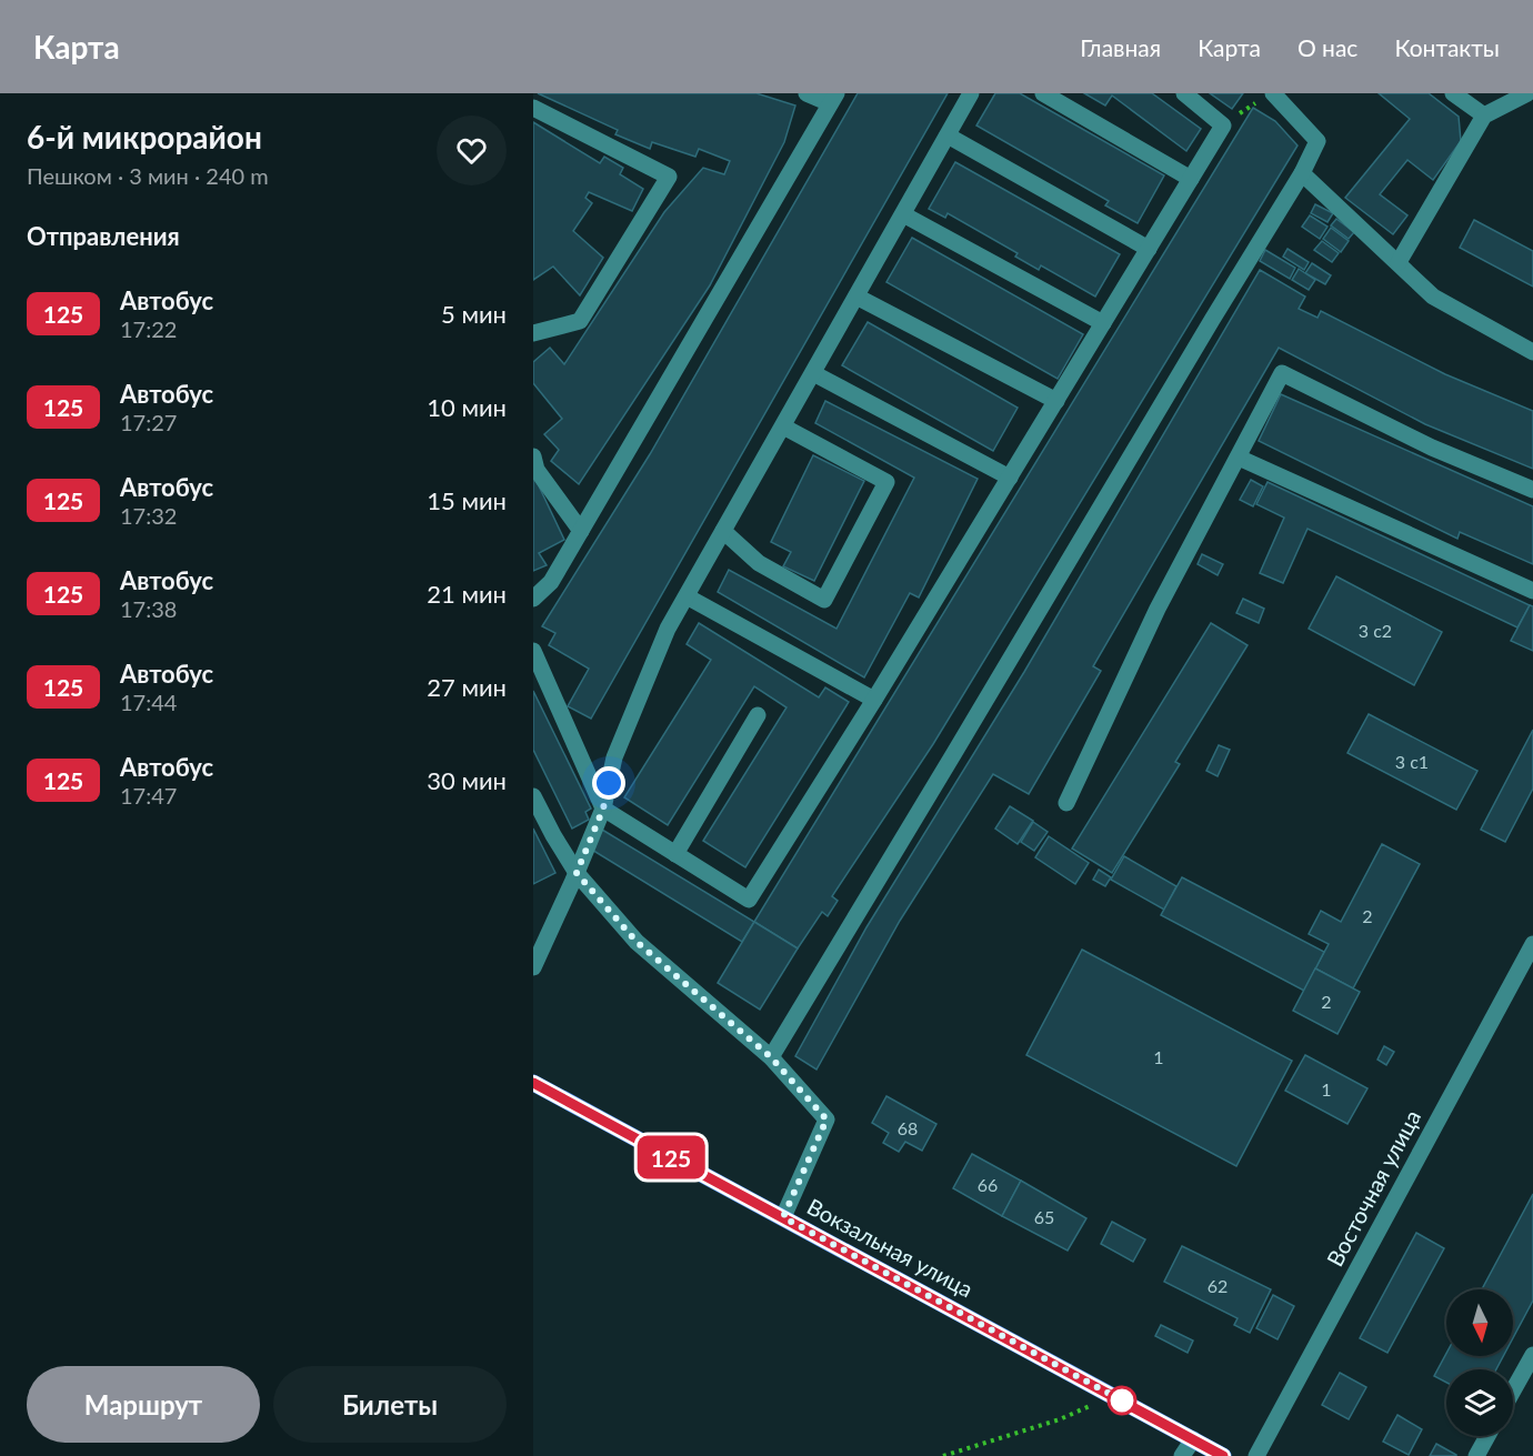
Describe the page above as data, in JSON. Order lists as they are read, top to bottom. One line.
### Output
{"streets":{"main road":["Вокзальная улица"],"street":["Восточная улица"]},"lines":["bus line 125"],"house_numbers":["3 с2","3 с1","2","2","1","1","68","66","65","62"],"north":"bottom","page":{"header":"Карта","nav":["Главная","Карта","О нас","Контакты"],"heading":[["6-й микрорайон","Пешком · 3 мин · 240 m"],"Отправления"],"on_map":"125","list":[{"mark":"125","name":"Автобус","note":"17:22","value":"5 мин"},{"mark":"125","name":"Автобус","note":"17:27","value":"10 мин"},{"mark":"125","name":"Автобус","note":"17:32","value":"15 мин"},{"mark":"125","name":"Автобус","note":"17:38","value":"21 мин"},{"mark":"125","name":"Автобус","note":"17:44","value":"27 мин"},{"mark":"125","name":"Автобус","note":"17:47","value":"30 мин"}],"buttons":["Маршрут","Билеты"]}}
